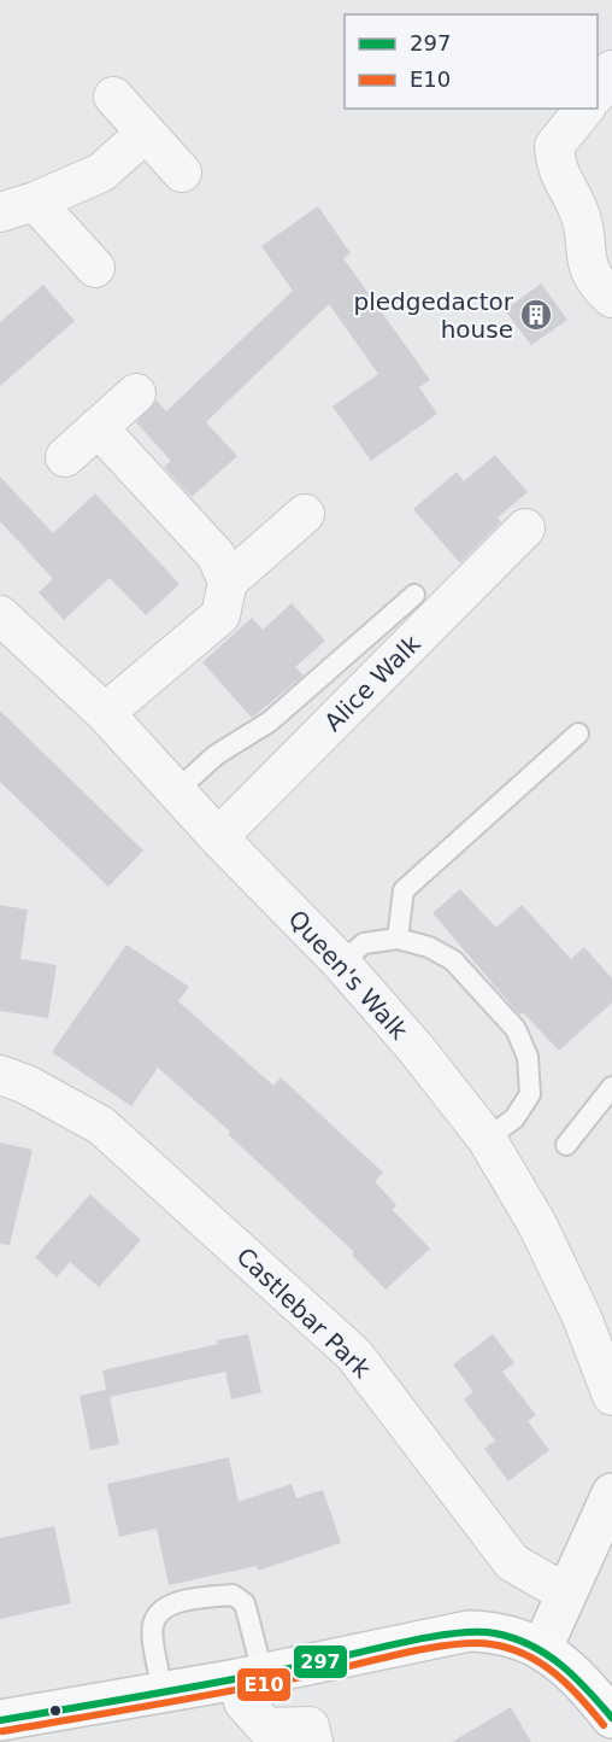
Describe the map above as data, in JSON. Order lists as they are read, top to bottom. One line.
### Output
{"streets":{"street":["Alice Walk","Queen's Walk","Castlebar Park"]},"crossings":[["Alice Walk","Queen's Walk"]],"places":{"building":["pledgedactor house"]},"lines":["transit line 297","transit line E10"],"legend":["297","E10"]}
